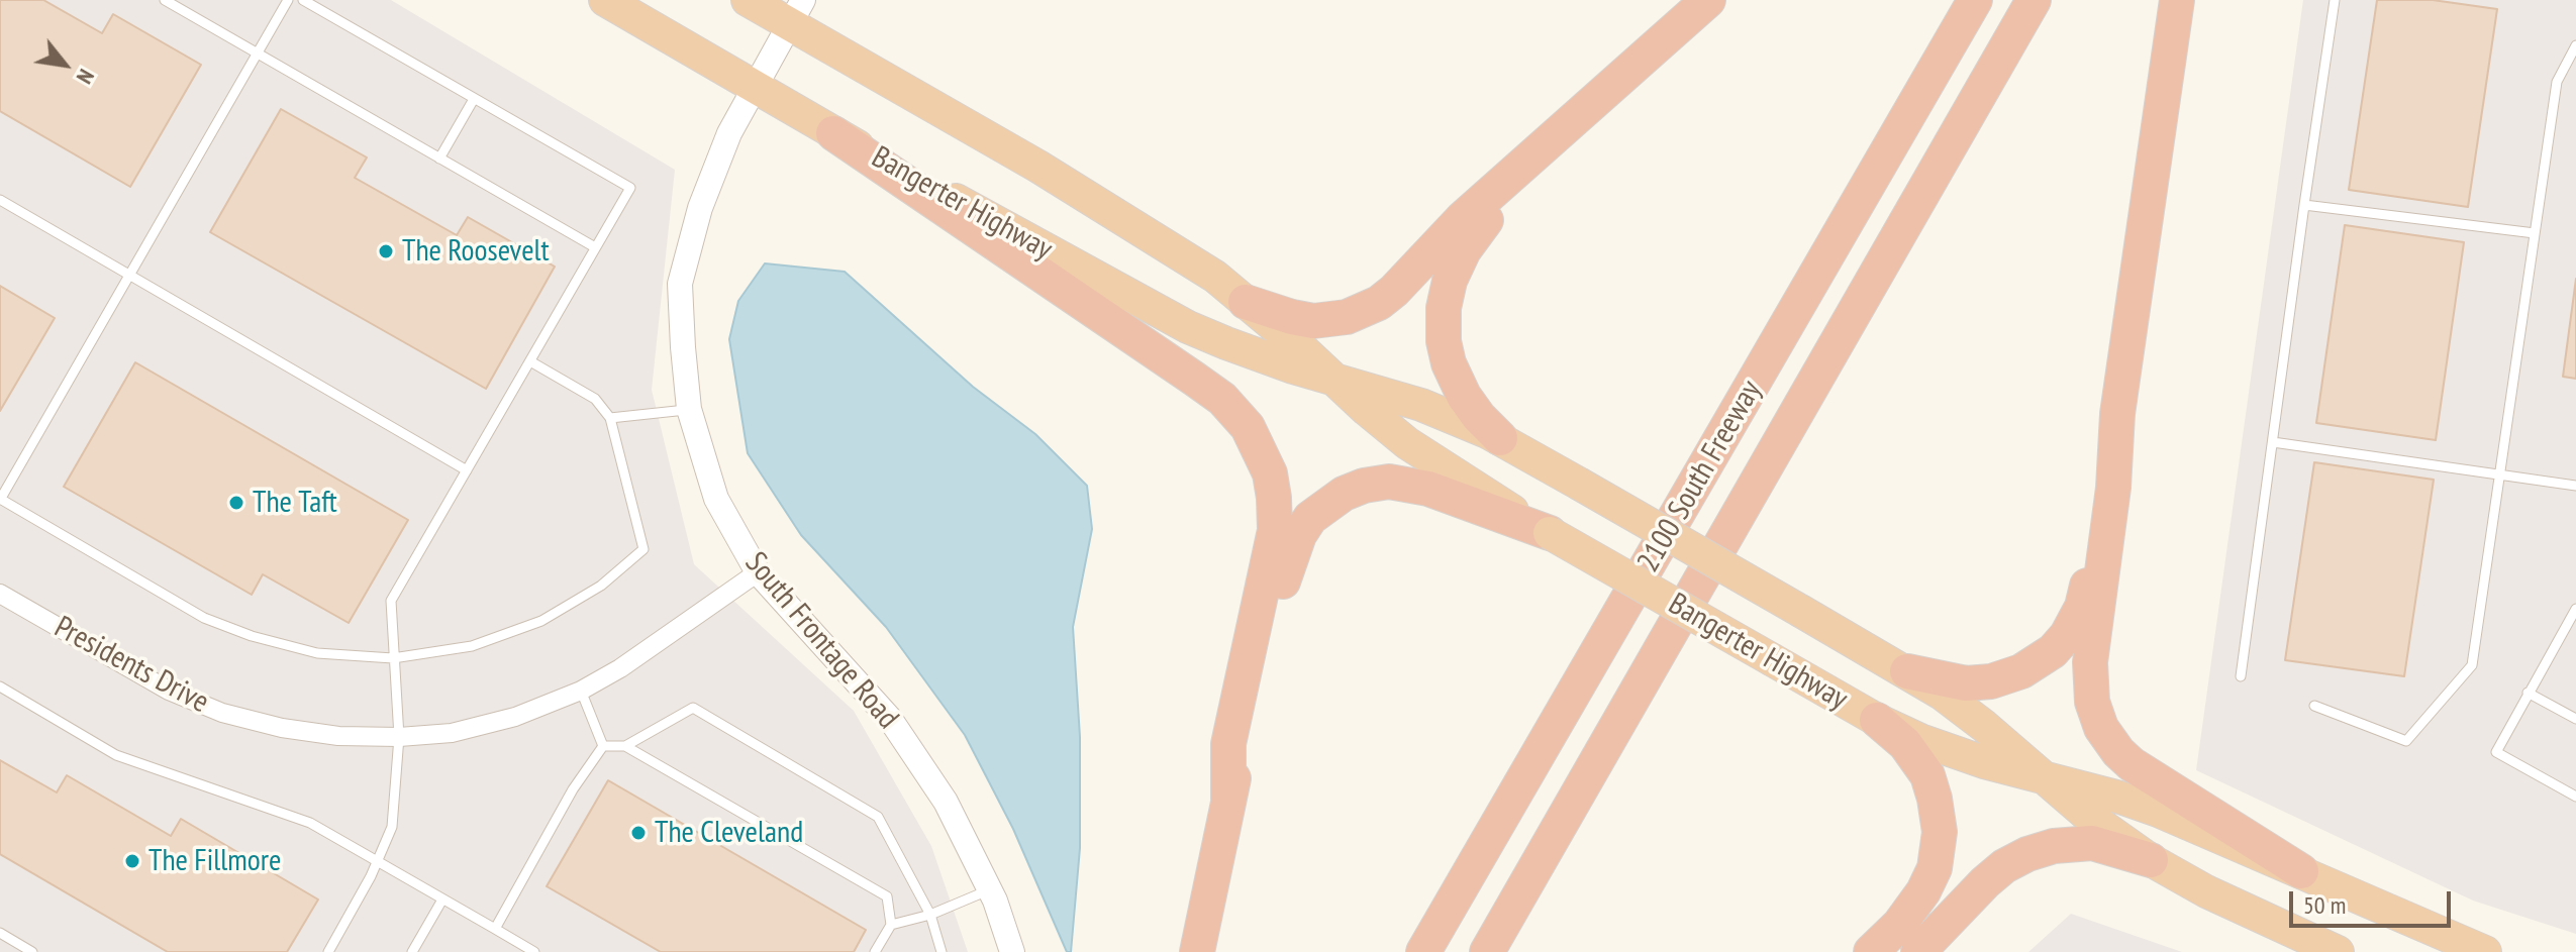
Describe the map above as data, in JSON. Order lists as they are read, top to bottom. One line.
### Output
{"streets":{"highway":["Bangerter Highway","2100 South Freeway"],"street":["South Frontage Road","Presidents Drive"]},"crossings":[["Bangerter Highway","South Frontage Road"],["South Frontage Road","Presidents Drive"]],"places":["The Roosevelt","The Taft","The Cleveland","The Fillmore"],"scale_bar":"50 m","north":"bottom right"}
